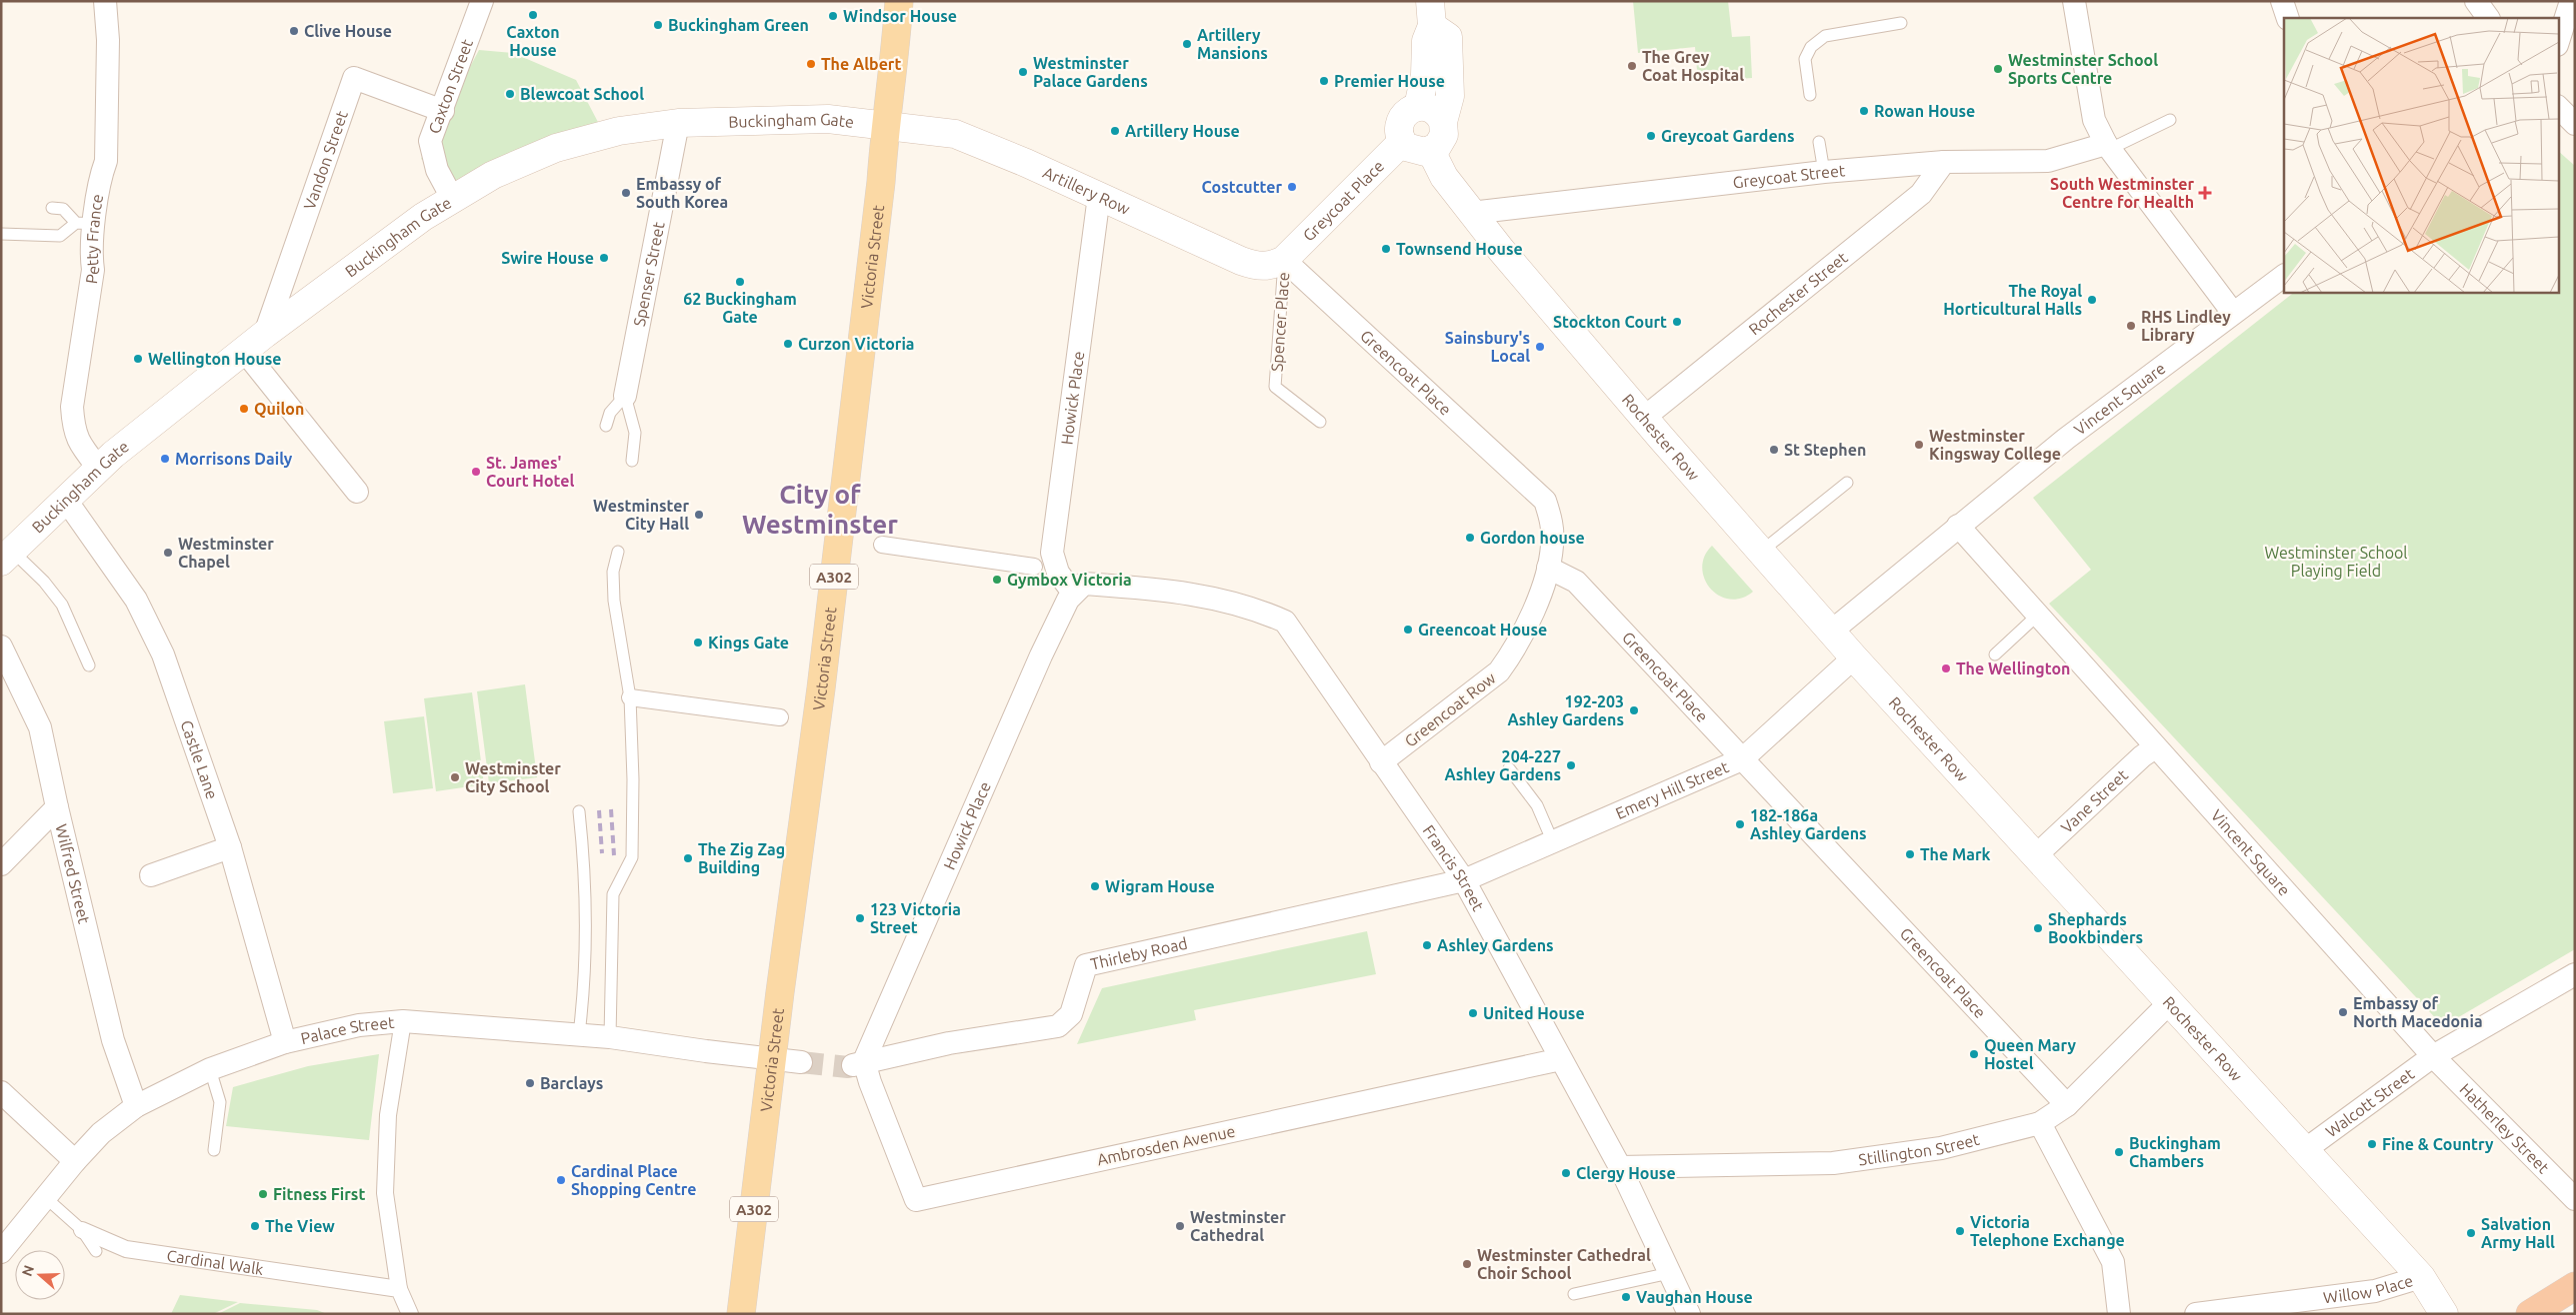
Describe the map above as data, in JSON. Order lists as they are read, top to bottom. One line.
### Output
{"streets":{"main road":["Buckingham Gate","Artillery Row","Greycoat Place","Victoria Street","Rochester Row","A302"],"street":["Caxton Street","Vandon Street","Greycoat Street","Petty France","Spenser Street","Rochester Street","Greencoat Place","Howick Place","Vincent Square","Greencoat Row","Castle Lane","Emery Hill Street","Vane Street","Francis Street","Wilfred Street","Thirleby Road","Palace Street","Walcott Street","Hatherley Street","Ambrosden Avenue","Stillington Street","Cardinal Walk","Willow Place"],"lane":["Spencer Place"]},"crossings":[["Caxton Street","Buckingham Gate"],["Caxton Street","Vandon Street"],["Buckingham Gate","Vandon Street"],["Buckingham Gate","Artillery Row"],["Buckingham Gate","Petty France"],["Buckingham Gate","Victoria Street"],["Buckingham Gate","Spenser Street"],["Buckingham Gate","Castle Lane"],["Greycoat Street","Rochester Street"],["Greycoat Street","Rochester Row"],["Artillery Row","Greycoat Place"],["Artillery Row","Victoria Street"],["Artillery Row","Spencer Place"],["Artillery Row","Greencoat Place"],["Artillery Row","Howick Place"],["Greycoat Place","Spencer Place"],["Greycoat Place","Greencoat Place"],["Greycoat Place","Rochester Row"],["Victoria Street","Palace Street"],["Rochester Street","Rochester Row"],["Spencer Place","Greencoat Place"],["Greencoat Place","Greencoat Row"],["Greencoat Place","Emery Hill Street"],["Greencoat Place","Stillington Street"],["Howick Place","Francis Street"],["Howick Place","Thirleby Road"],["Howick Place","Ambrosden Avenue"],["Vincent Square","Rochester Row"],["Vincent Square","Vane Street"],["Vincent Square","Walcott Street"],["Vincent Square","Hatherley Street"],["Rochester Row","Emery Hill Street"],["Rochester Row","Vane Street"],["Rochester Row","Walcott Street"],["Rochester Row","Stillington Street"],["Rochester Row","Willow Place"],["Greencoat Row","Francis Street"],["Castle Lane","Palace Street"],["Emery Hill Street","Francis Street"],["Emery Hill Street","Thirleby Road"],["Francis Street","Thirleby Road"],["Francis Street","Ambrosden Avenue"],["Francis Street","Stillington Street"],["Wilfred Street","Palace Street"],["Thirleby Road","Ambrosden Avenue"],["Palace Street","Cardinal Walk"],["Walcott Street","Hatherley Street"]],"districts":["City of Westminster"],"parks":["Westminster School Playing Field"],"places":{"other":["Caxton House","Windsor House","Buckingham Green","Clive House","Artillery Mansions","The Albert","The Grey Coat Hospital","Westminster School Sports Centre","Westminster Palace Gardens","Premier House","Blewcoat School","Rowan House","Artillery House","Greycoat Gardens","Costcutter","Embassy of South Korea","Townsend House","Swire House","62 Buckingham Gate","The Royal Horticultural Halls","Stockton Court","RHS Lindley Library","Curzon Victoria","Sainsbury's Local","Wellington House","Quilon","Westminster Kingsway College","St Stephen","Morrisons Daily","St. James' Court Hotel","Westminster City Hall","Gordon house","Westminster Chapel","Gymbox Victoria","Greencoat House","Kings Gate","The Wellington","192-203 Ashley Gardens","204-227 Ashley Gardens","Westminster City School","182-186a Ashley Gardens","The Mark","The Zig Zag Building","Wigram House","123 Victoria Street","Shephards Bookbinders","Ashley Gardens","Embassy of North Macedonia","United House","Queen Mary Hostel","Barclays","Fine & Country","Buckingham Chambers","Clergy House","Cardinal Place Shopping Centre","Fitness First","The View","Westminster Cathedral","Victoria Telephone Exchange","Salvation Army Hall","Westminster Cathedral Choir School","Vaughan House"],"health":["South Westminster Centre for Health"]},"north":"left"}
